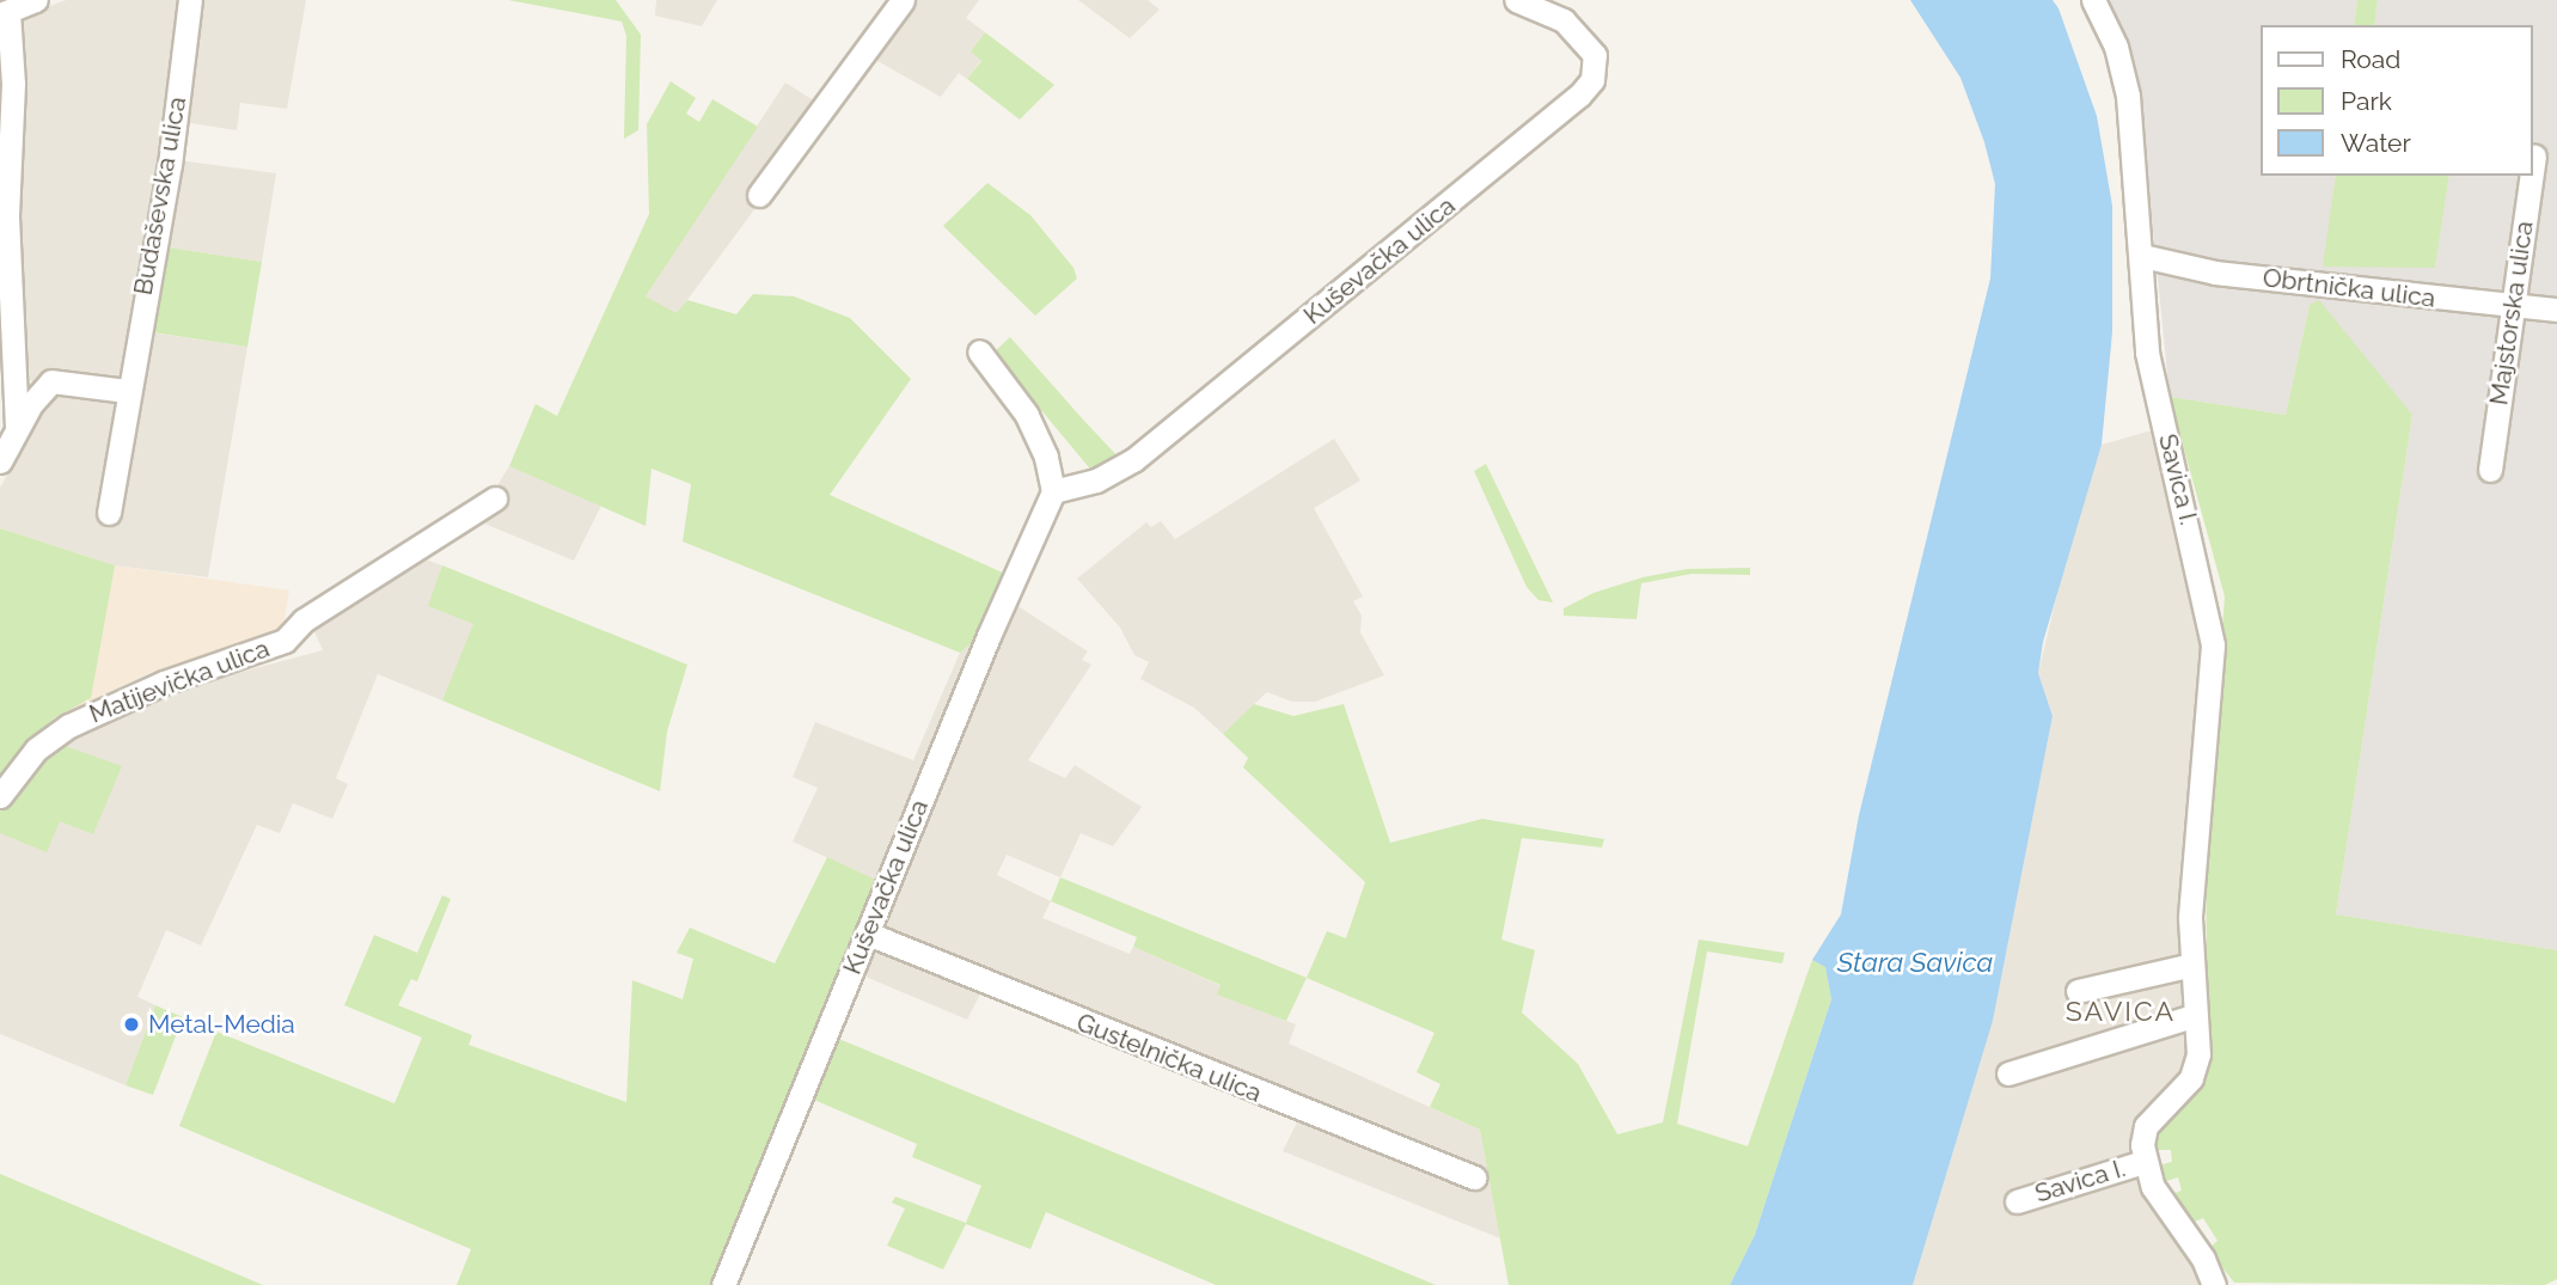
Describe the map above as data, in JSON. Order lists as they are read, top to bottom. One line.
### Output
{"streets":{"street":["Budaševska ulica","Kuševačka ulica","Obrtnička ulica","Majstorska ulica","Savica I.","Matijevička ulica","Gustelnička ulica"]},"crossings":[["Kuševačka ulica","Gustelnička ulica"],["Obrtnička ulica","Majstorska ulica"],["Obrtnička ulica","Savica I."]],"districts":["SAVICA"],"water":["Stara Savica"],"places":["Metal-Media"],"legend":["Road","Park","Water"]}
